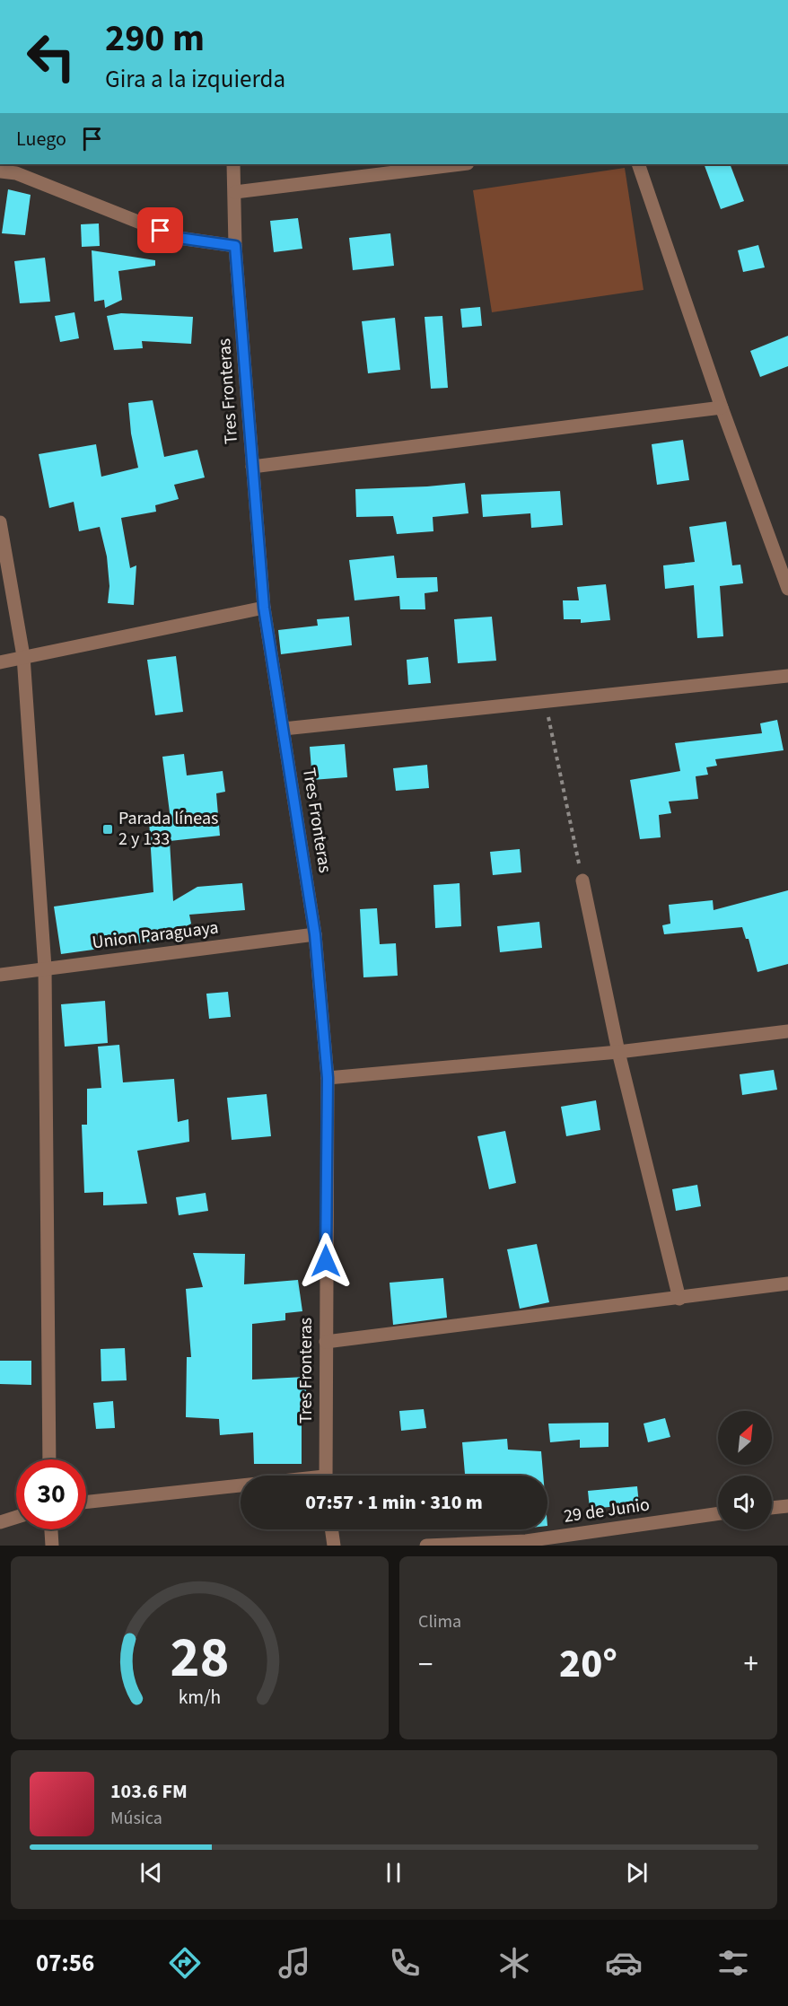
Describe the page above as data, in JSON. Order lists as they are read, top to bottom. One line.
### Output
{"streets":{"street":["Tres Fronteras","Union Paraguaya","29 de Junio"]},"crossings":[["Tres Fronteras","Union Paraguaya"]],"places":{"transit":["Parada líneas 2 y 133"]},"north":"top right","page":{"turn":["290 m","Gira a la izquierda"],"then":"Luego","limit":"30","trip":"07:57 · 1 min · 310 m","tile":"Clima","heat":["−","20°","+"],"song":["103.6 FM","Música"],"tabs":"07:56","gauge":["28","km/h"]}}
